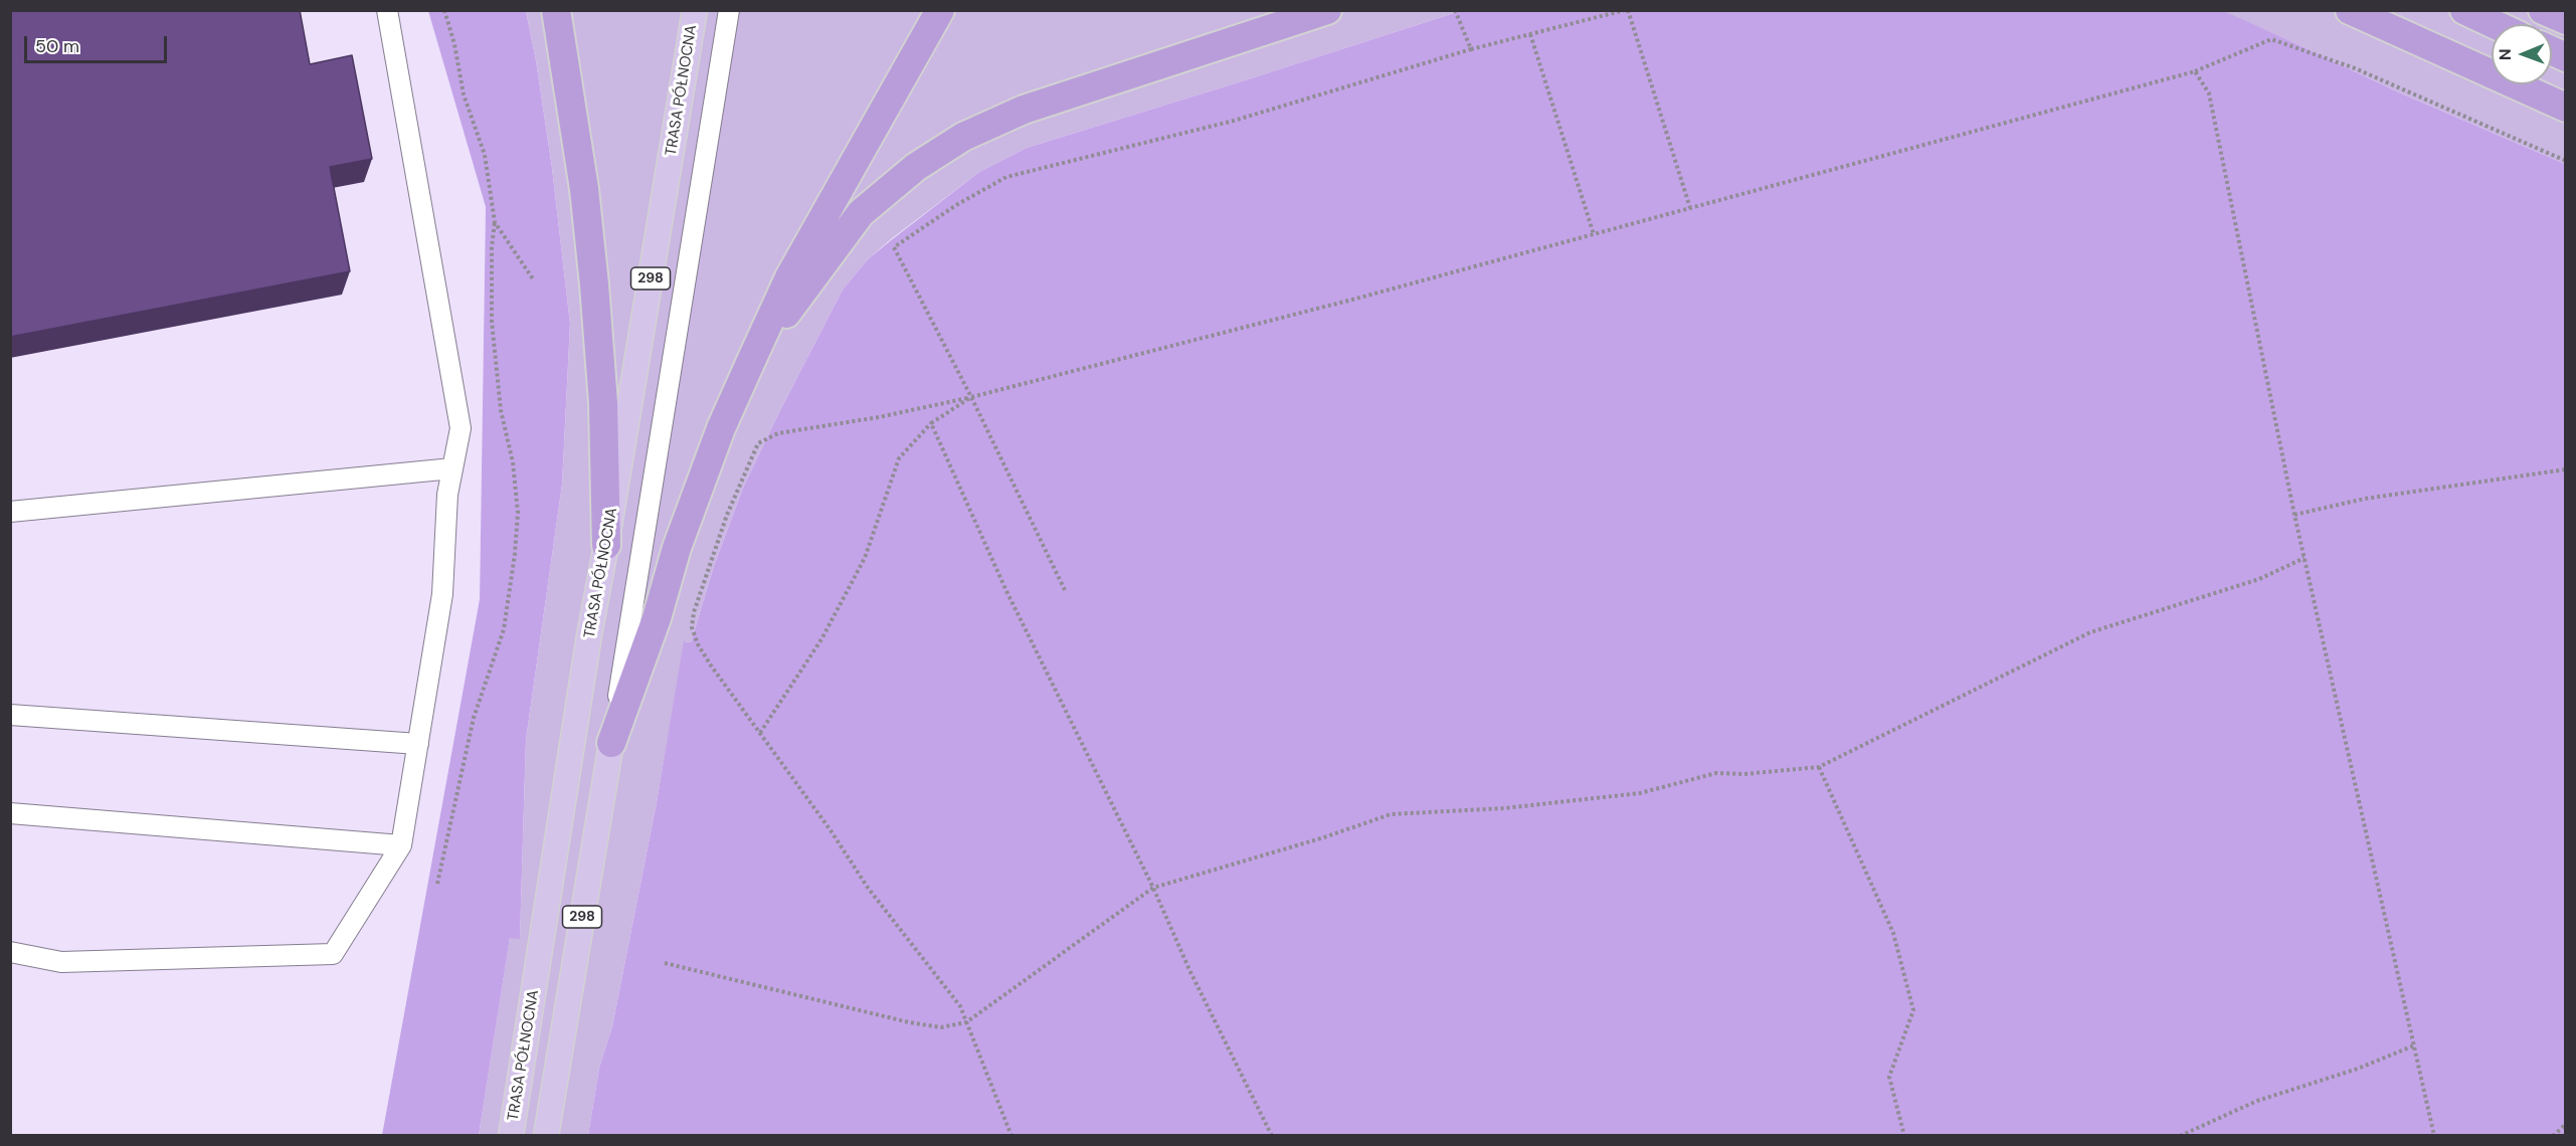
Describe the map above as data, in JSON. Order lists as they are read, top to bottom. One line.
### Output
{"streets":{"main road":["TRASA PÓŁNOCNA","298"]},"scale_bar":"50 m","north":"left"}
